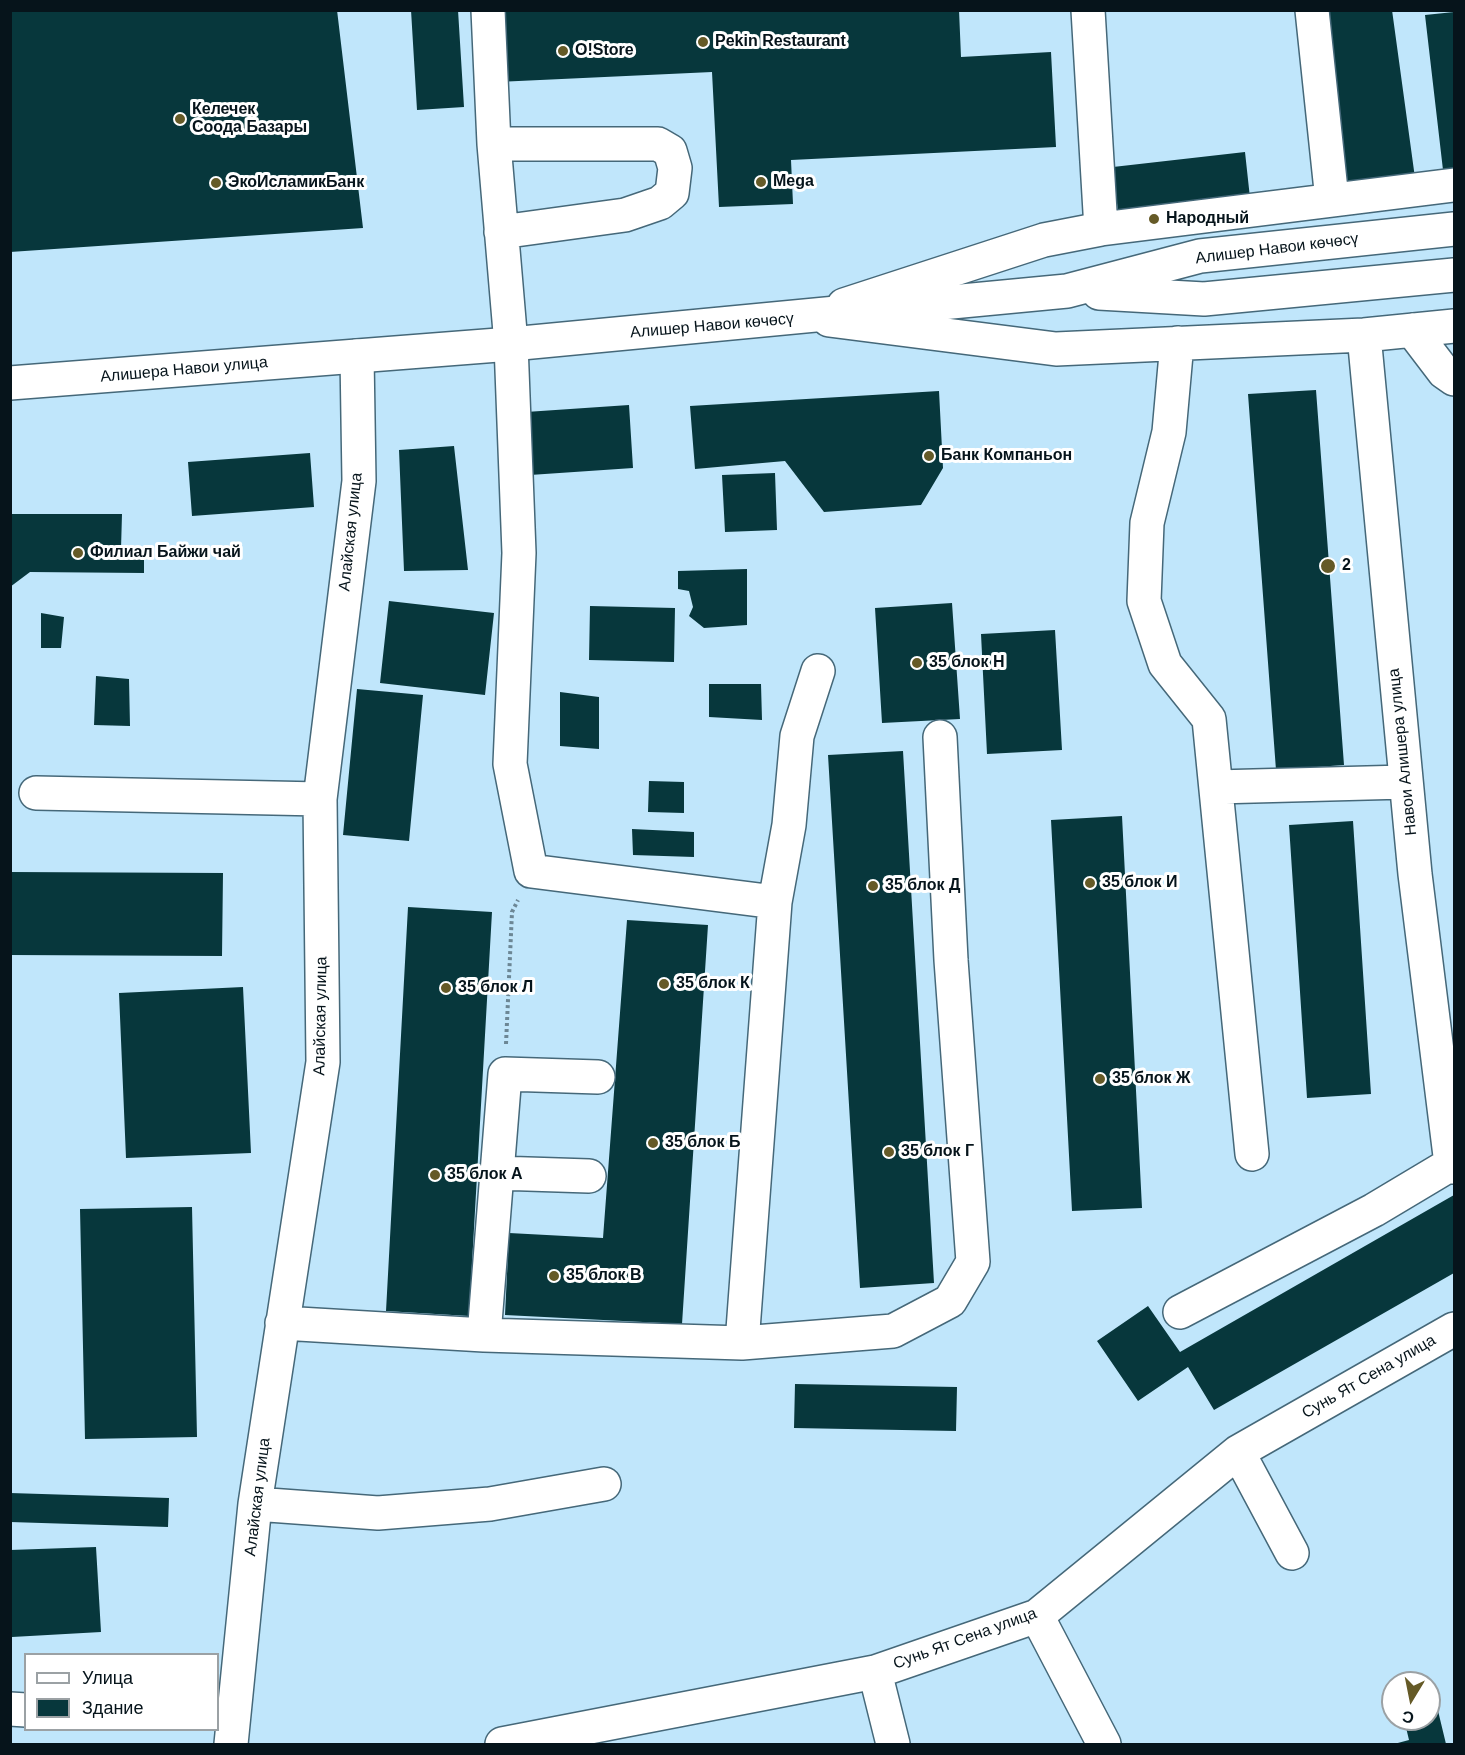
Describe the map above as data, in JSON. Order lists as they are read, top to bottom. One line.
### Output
{"streets":{"street":["Алишер Навои көчөсү","Алишера Навои улица","Алайская улица","Навои Алишера улица","Сунь Ят Сена улица"]},"crossings":[["Алишер Навои көчөсү","Алишера Навои улица"],["Алишер Навои көчөсү","Алайская улица"],["Алишера Навои улица","Алайская улица"]],"places":["Pekin Restaurant","O!Store","Келечек Соода Базары","Mega","ЭкоИсламикБанк","Народный","Банк Компаньон","Филиал Байжи чай","2","35 блок Н","35 блок И","35 блок Д","35 блок К","35 блок Л","35 блок Ж","35 блок Б","35 блок Г","35 блок А","35 блок В"],"legend":["Улица","Здание"],"north":"bottom"}
